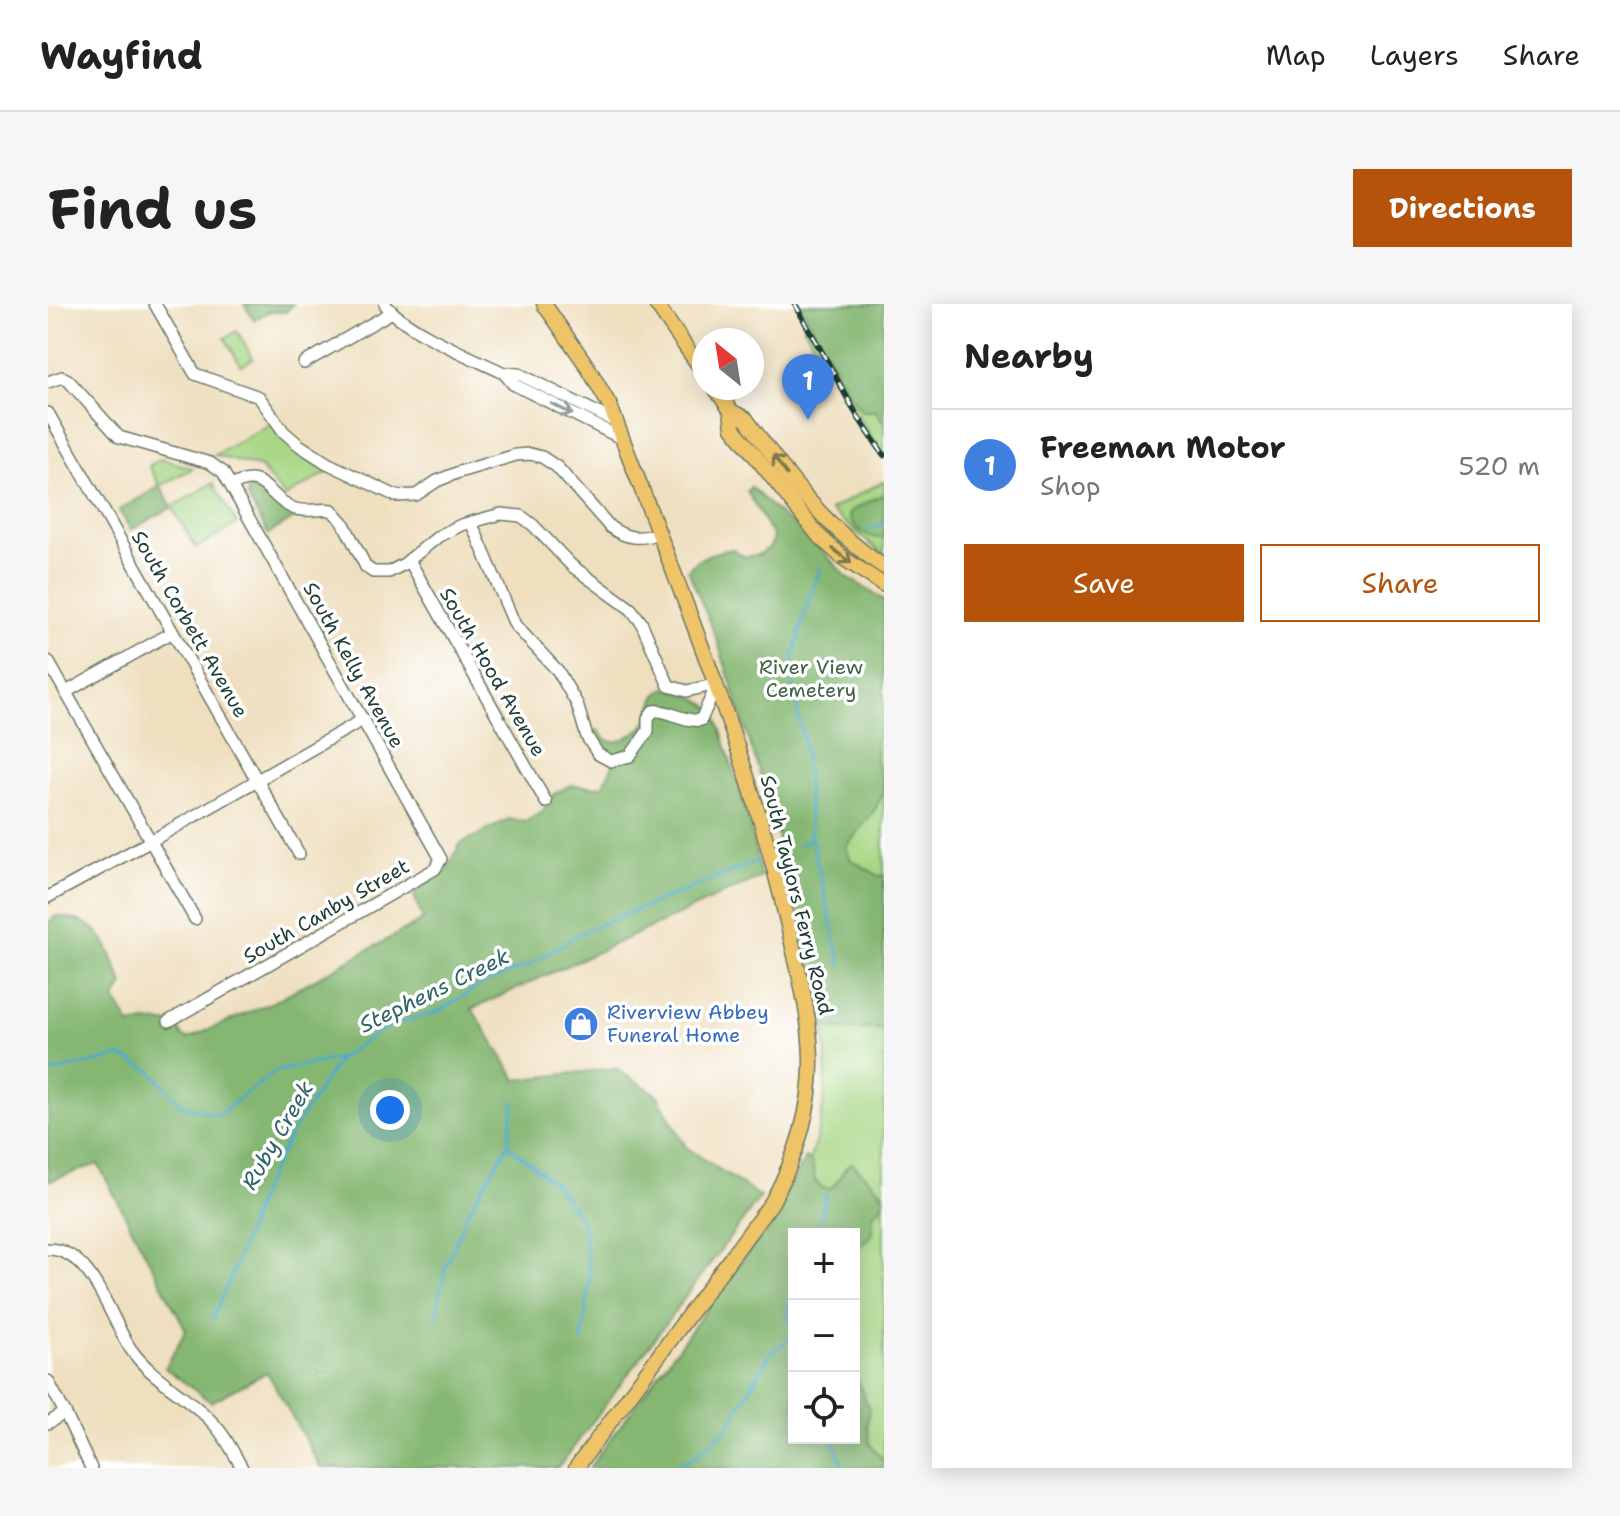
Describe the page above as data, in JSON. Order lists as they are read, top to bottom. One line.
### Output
{"streets":{"main road":["South Taylors Ferry Road"],"street":["South Corbett Avenue","South Kelly Avenue","South Hood Avenue","South Canby Street"]},"crossings":[["South Kelly Avenue","South Canby Street"]],"water":["Stephens Creek","Ruby Creek"],"parks":["River View Cemetery"],"places":{"shop":["Riverview Abbey Funeral Home"]},"north":"top left","page":{"header":"Wayfind","nav":["Map","Layers","Share"],"buttons":["Directions",["Save","Share"]],"title":"Find us","heading":"Nearby","pins":"1","list":[{"mark":"1","name":"Freeman Motor","note":"Shop","value":"520 m"}],"map_buttons":["+","−"]}}
